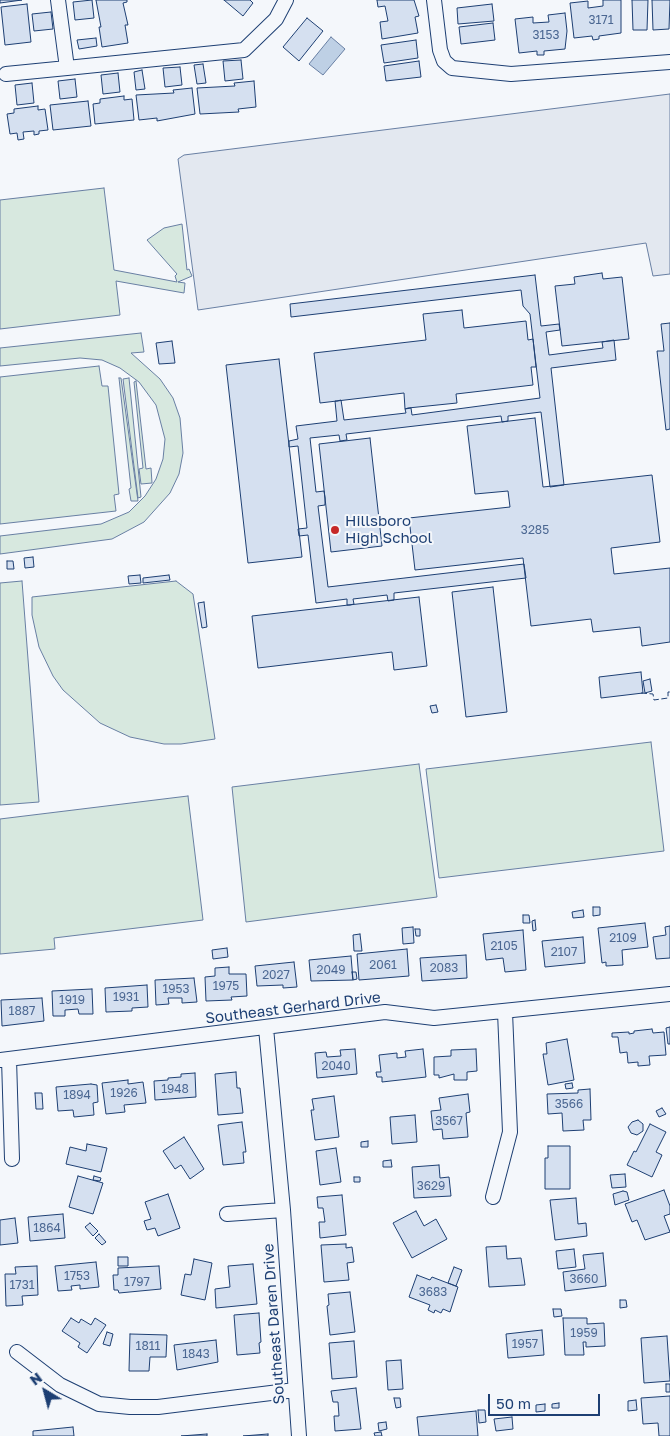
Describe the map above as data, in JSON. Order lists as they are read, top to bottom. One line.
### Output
{"streets":{"street":["Southeast Gerhard Drive","Southeast Daren Drive"]},"crossings":[["Southeast Gerhard Drive","Southeast Daren Drive"]],"places":["Hillsboro High School"],"house_numbers":["3171","3153","3285","2109","2105","2107","2061","2083","2049","2027","1975","1953","1931","1919","1887","2040","1948","1926","1894","3566","3567","3629","1864","1753","3660","1797","1731","3683","1959","1957","1811","1843"],"scale_bar":"50 m","north":"top left"}
